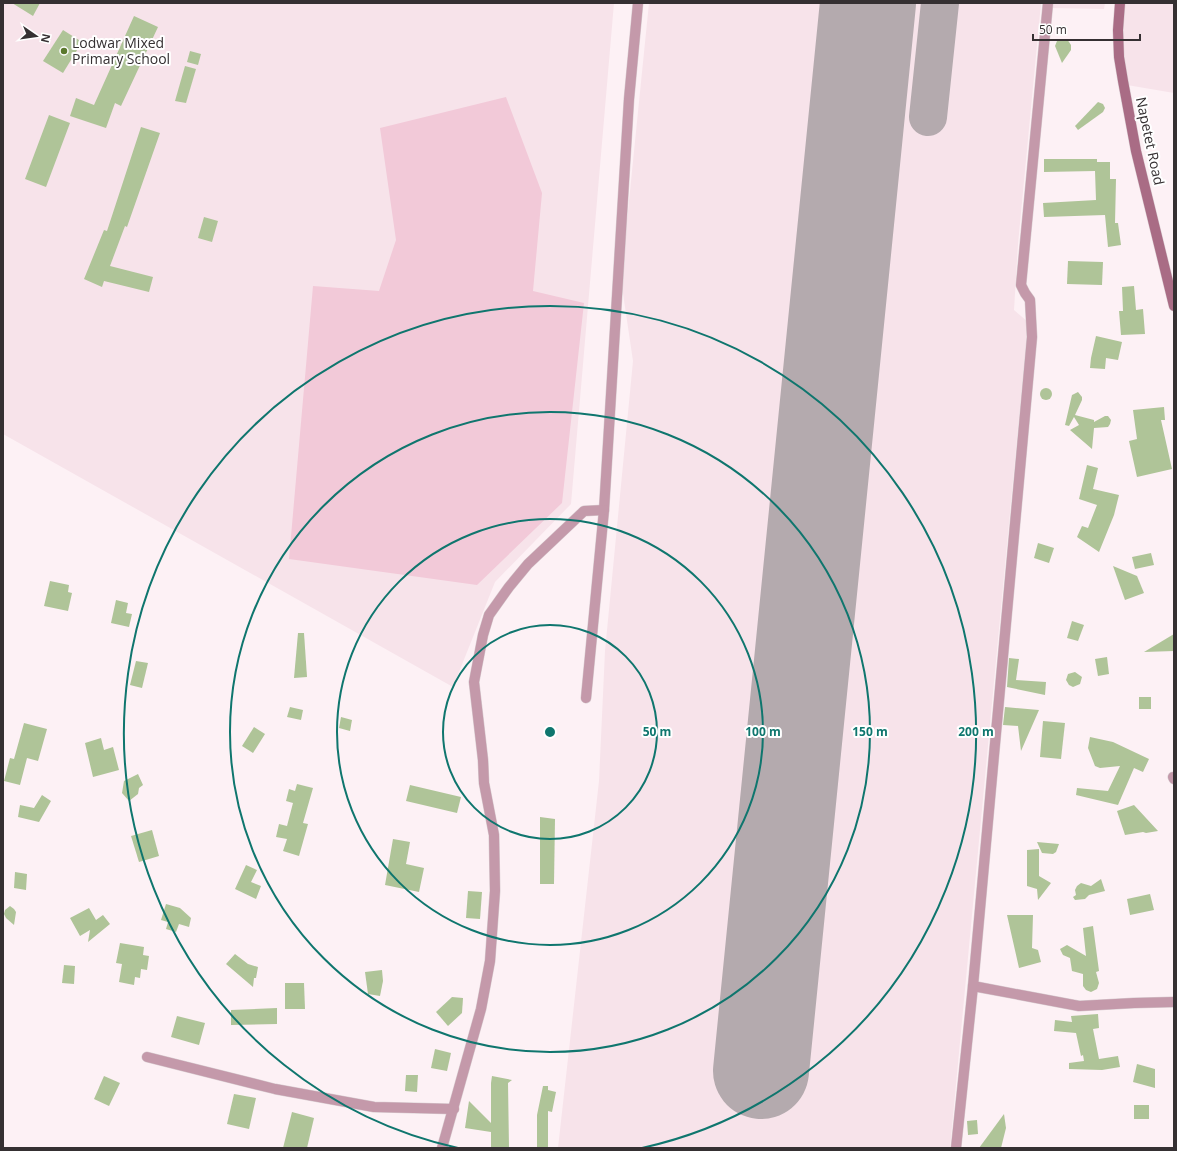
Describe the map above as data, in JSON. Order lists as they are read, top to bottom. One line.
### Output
{"streets":{"main road":["Napetet Road"]},"places":["Lodwar Mixed Primary School"],"scale_bar":"50 m","north":"right","rings":["50 m","100 m","150 m","200 m"]}
